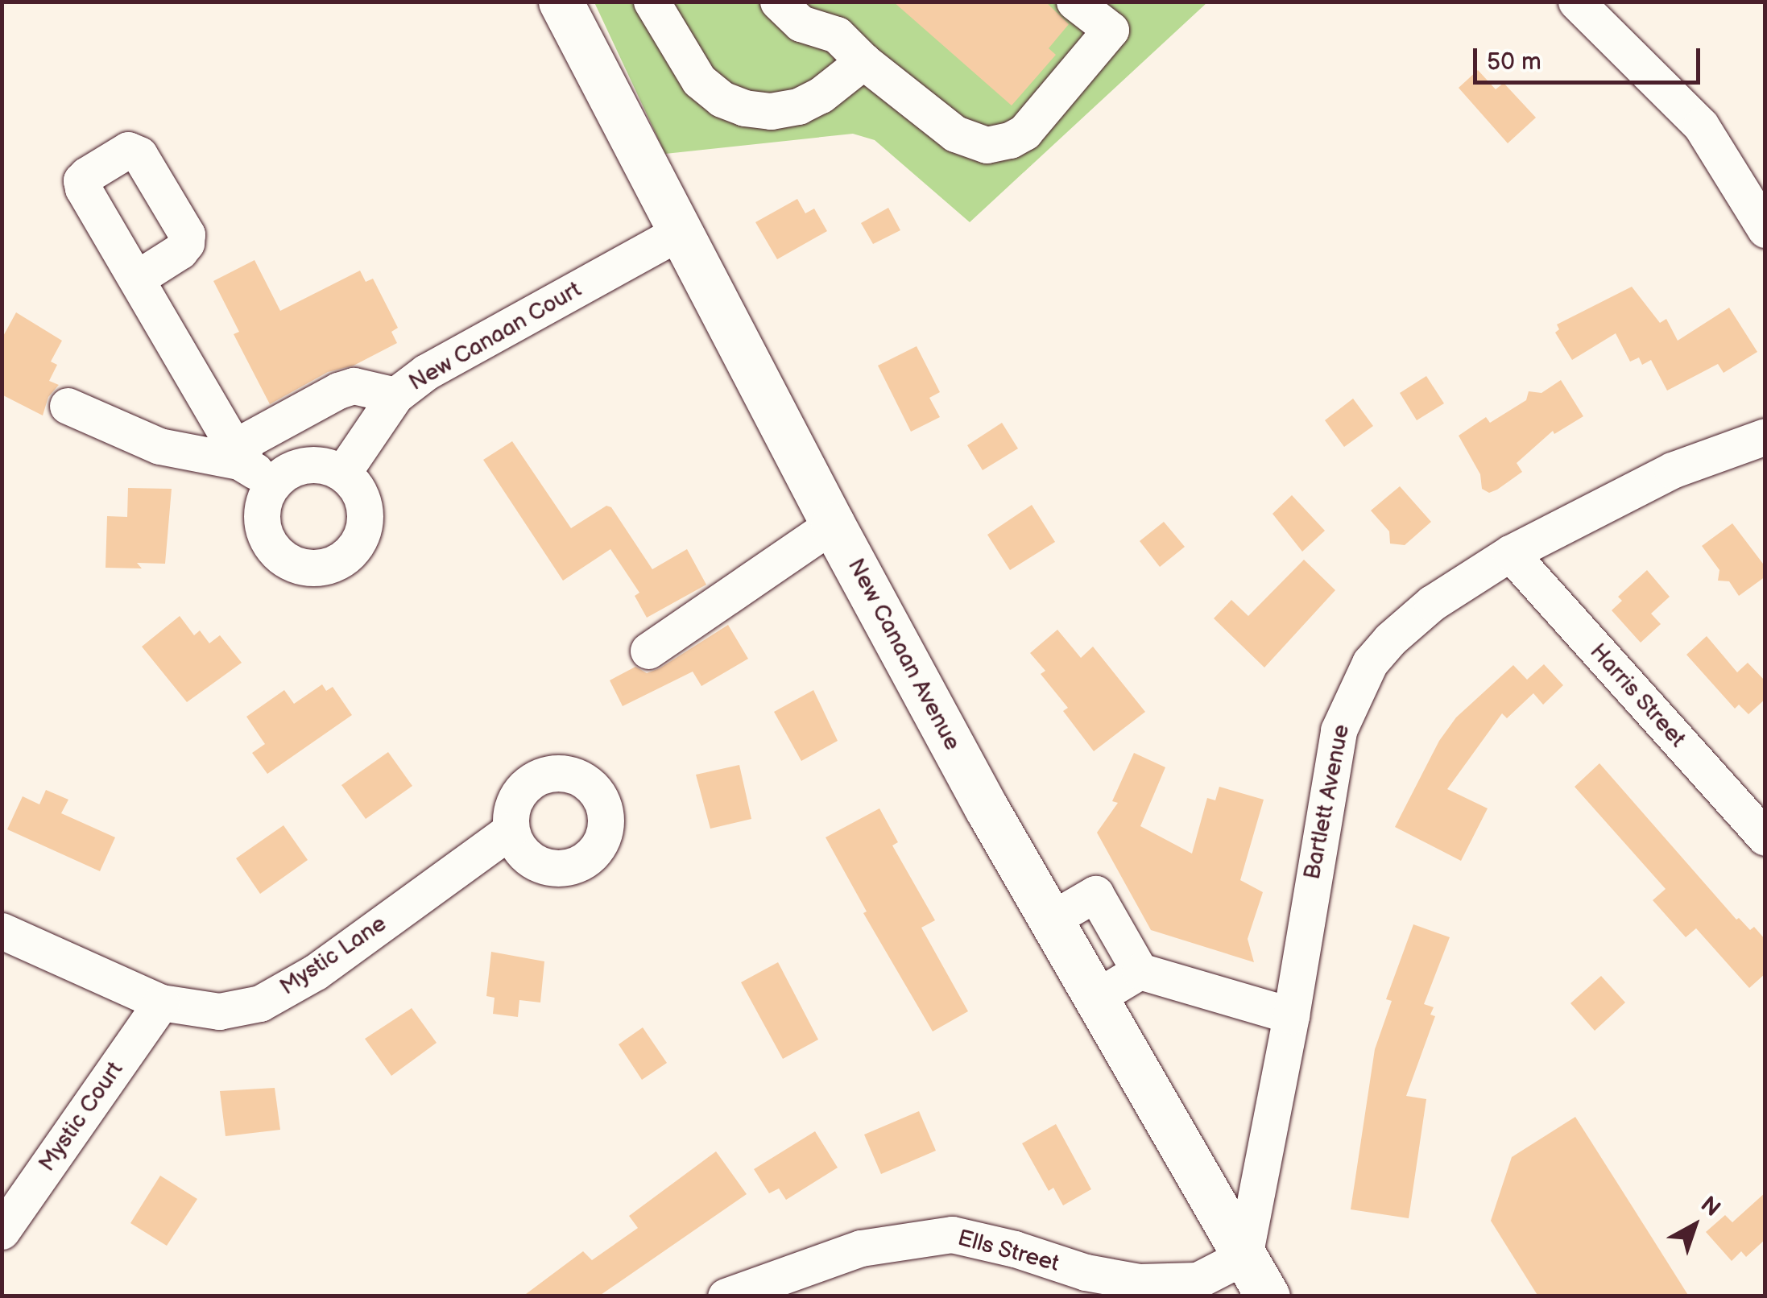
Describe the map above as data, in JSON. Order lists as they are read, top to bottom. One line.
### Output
{"streets":{"main road":["New Canaan Avenue"],"street":["New Canaan Court","Harris Street","Bartlett Avenue","Mystic Lane","Mystic Court","Ells Street"]},"crossings":[["New Canaan Court","New Canaan Avenue"],["New Canaan Avenue","Bartlett Avenue"],["New Canaan Avenue","Ells Street"],["Harris Street","Bartlett Avenue"],["Bartlett Avenue","Ells Street"],["Mystic Lane","Mystic Court"]],"scale_bar":"50 m","north":"top right"}
